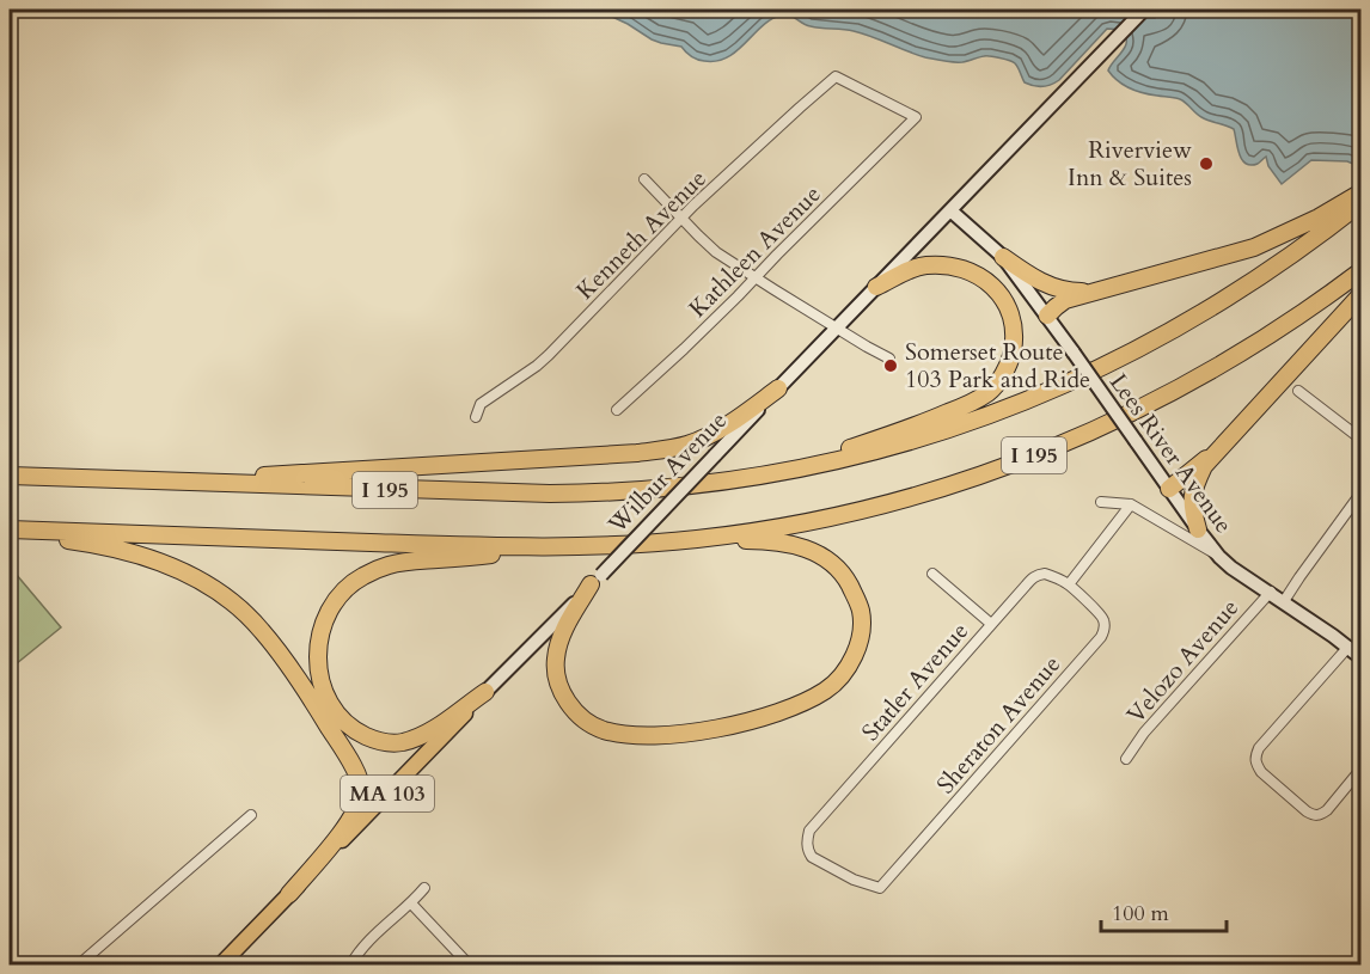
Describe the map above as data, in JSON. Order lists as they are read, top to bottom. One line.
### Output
{"streets":{"highway":["I 195"],"main road":["Lees River Avenue","Wilbur Avenue","MA 103"],"street":["Kenneth Avenue","Kathleen Avenue","Velozo Avenue","Statler Avenue","Sheraton Avenue"]},"crossings":[["Kenneth Avenue","Kathleen Avenue"],["Lees River Avenue","Wilbur Avenue"],["Lees River Avenue","Velozo Avenue"],["Statler Avenue","Sheraton Avenue"]],"places":["Riverview Inn & Suites","Somerset Route 103 Park and Ride"],"scale_bar":"100 m"}
